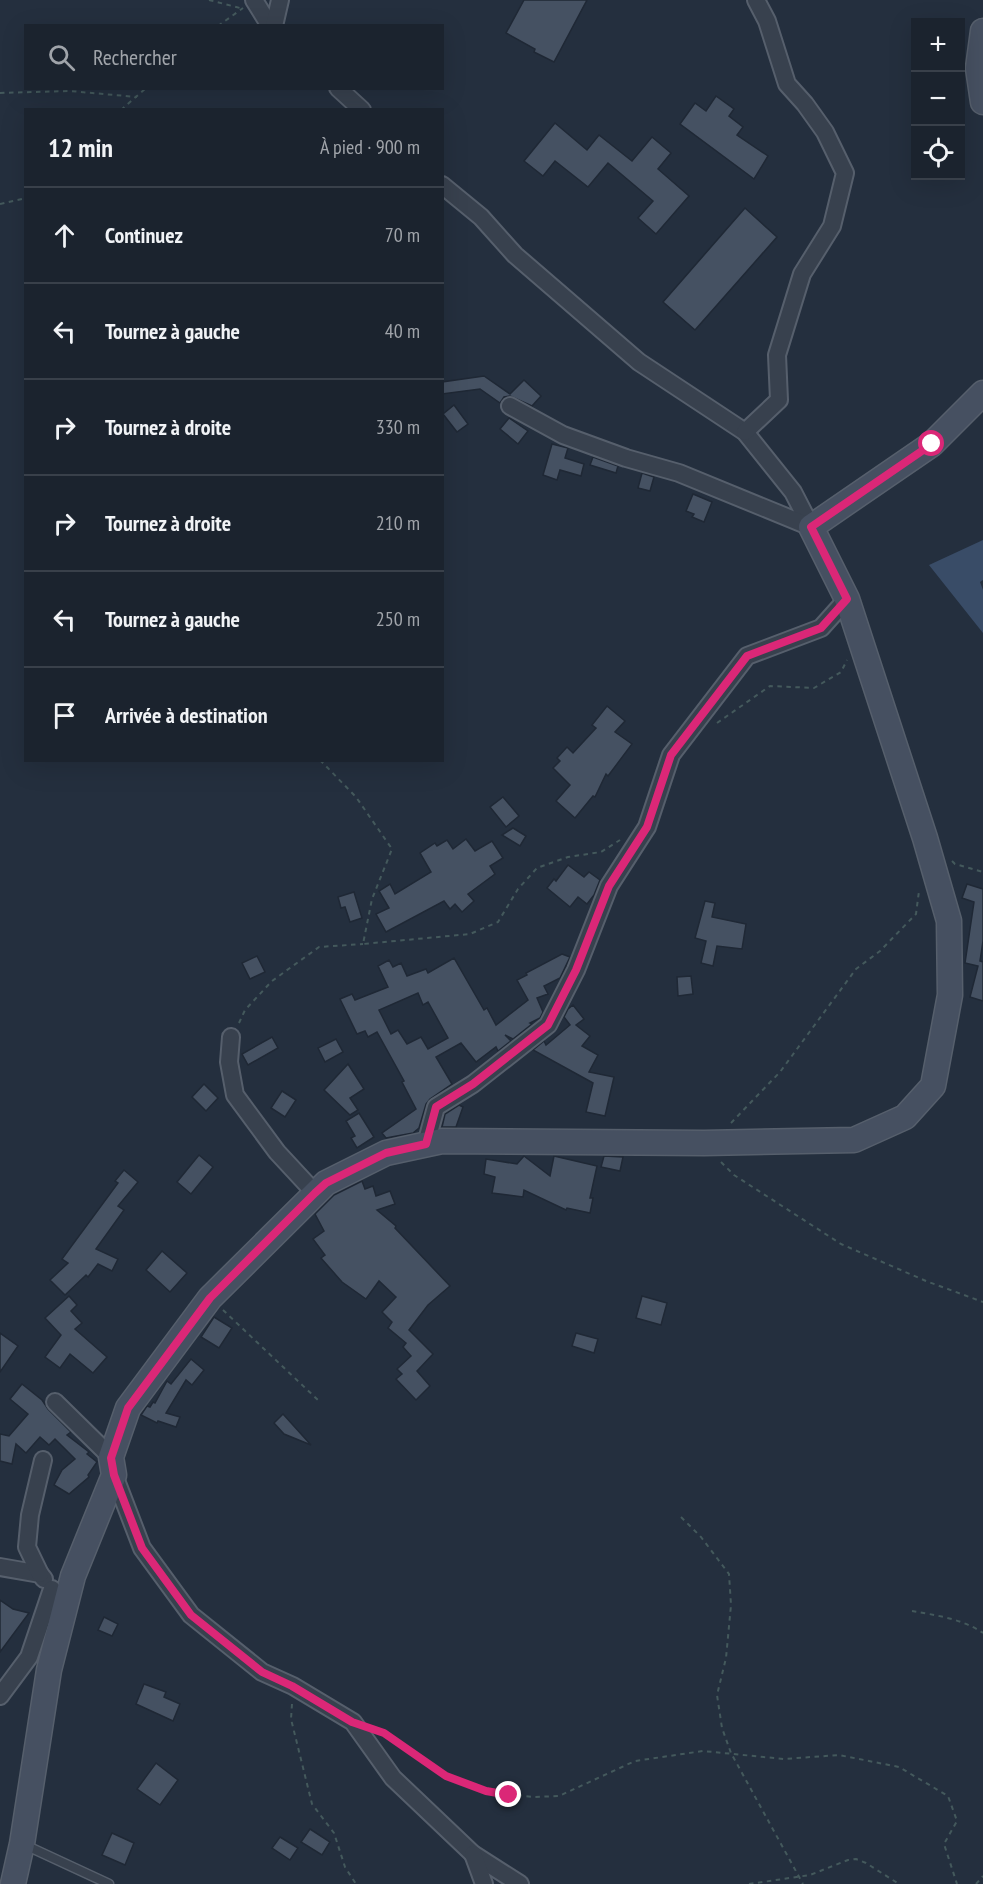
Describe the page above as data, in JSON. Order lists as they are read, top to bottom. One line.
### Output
{"page":{"map_buttons":["+","−"],"search":"Rechercher","heading":["12 min","À pied · 900 m"],"list":[["Continuez","70 m"],["Tournez à gauche","40 m"],["Tournez à droite","330 m"],["Tournez à droite","210 m"],["Tournez à gauche","250 m"],"Arrivée à destination"]}}
